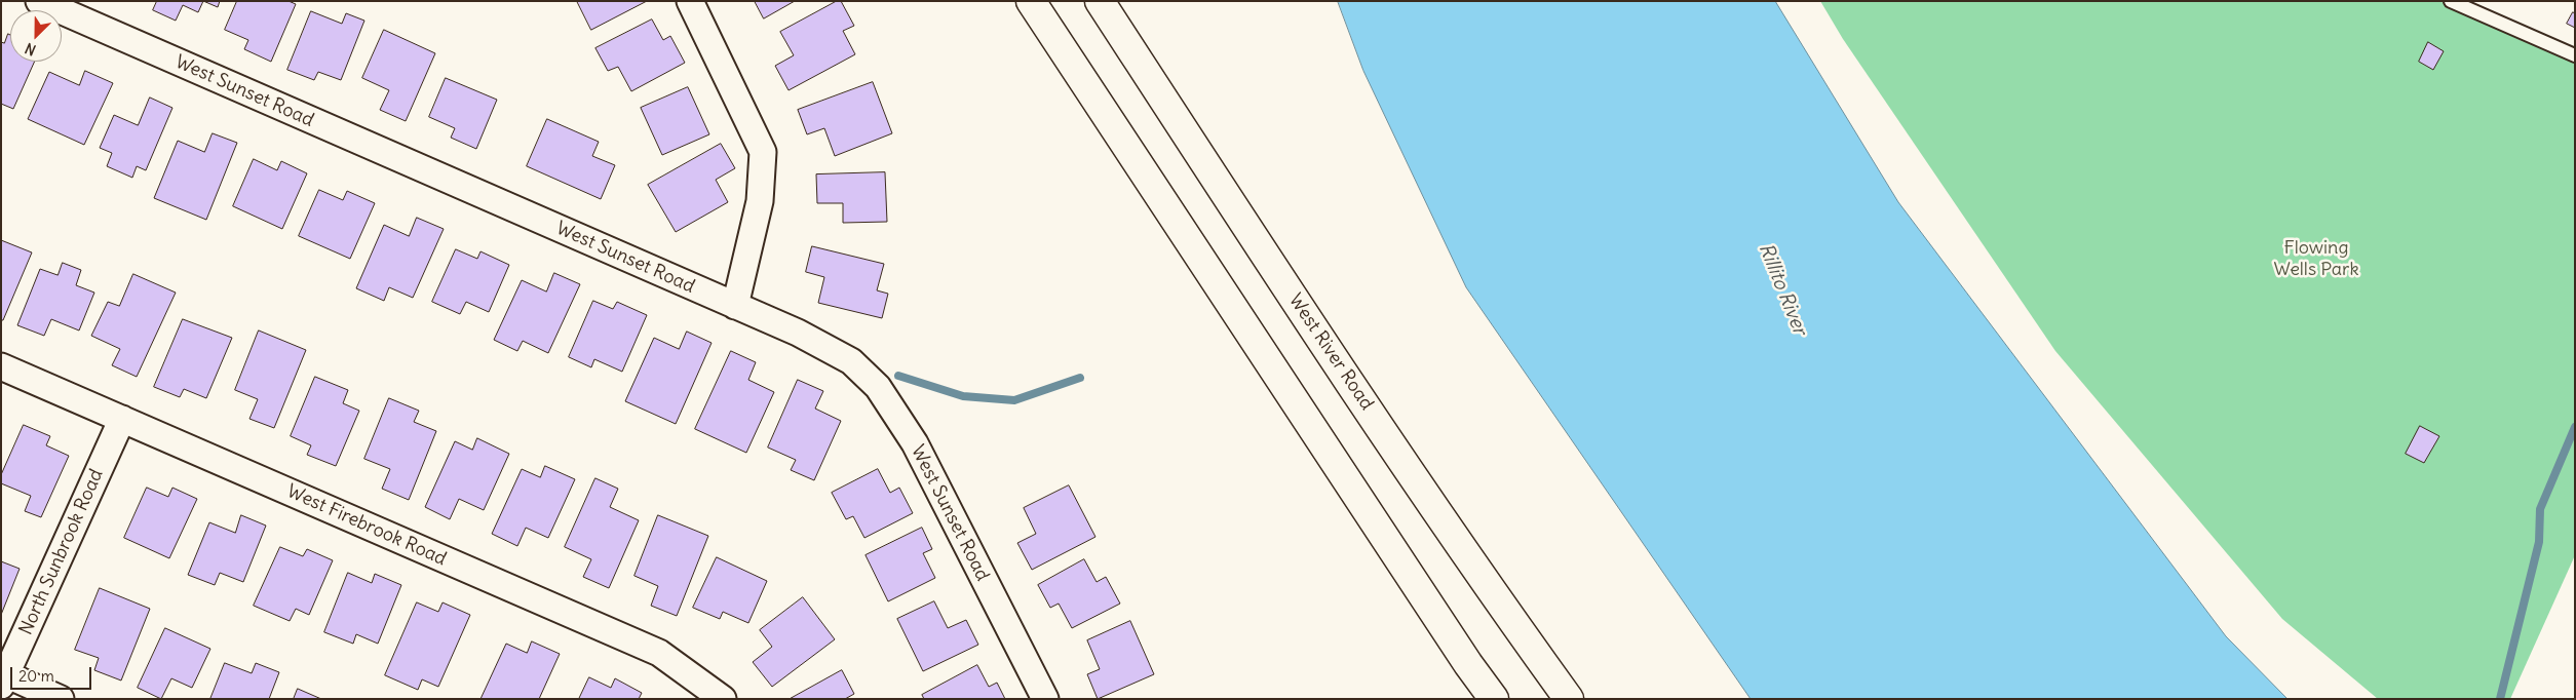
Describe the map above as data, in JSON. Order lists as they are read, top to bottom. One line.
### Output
{"streets":{"main road":["West River Road"],"street":["West Sunset Road","West Firebrook Road","North Sunbrook Road"]},"crossings":[["West Firebrook Road","North Sunbrook Road"]],"water":["Rillito River"],"parks":["Flowing Wells Park"],"scale_bar":"20 m","north":"bottom left"}
